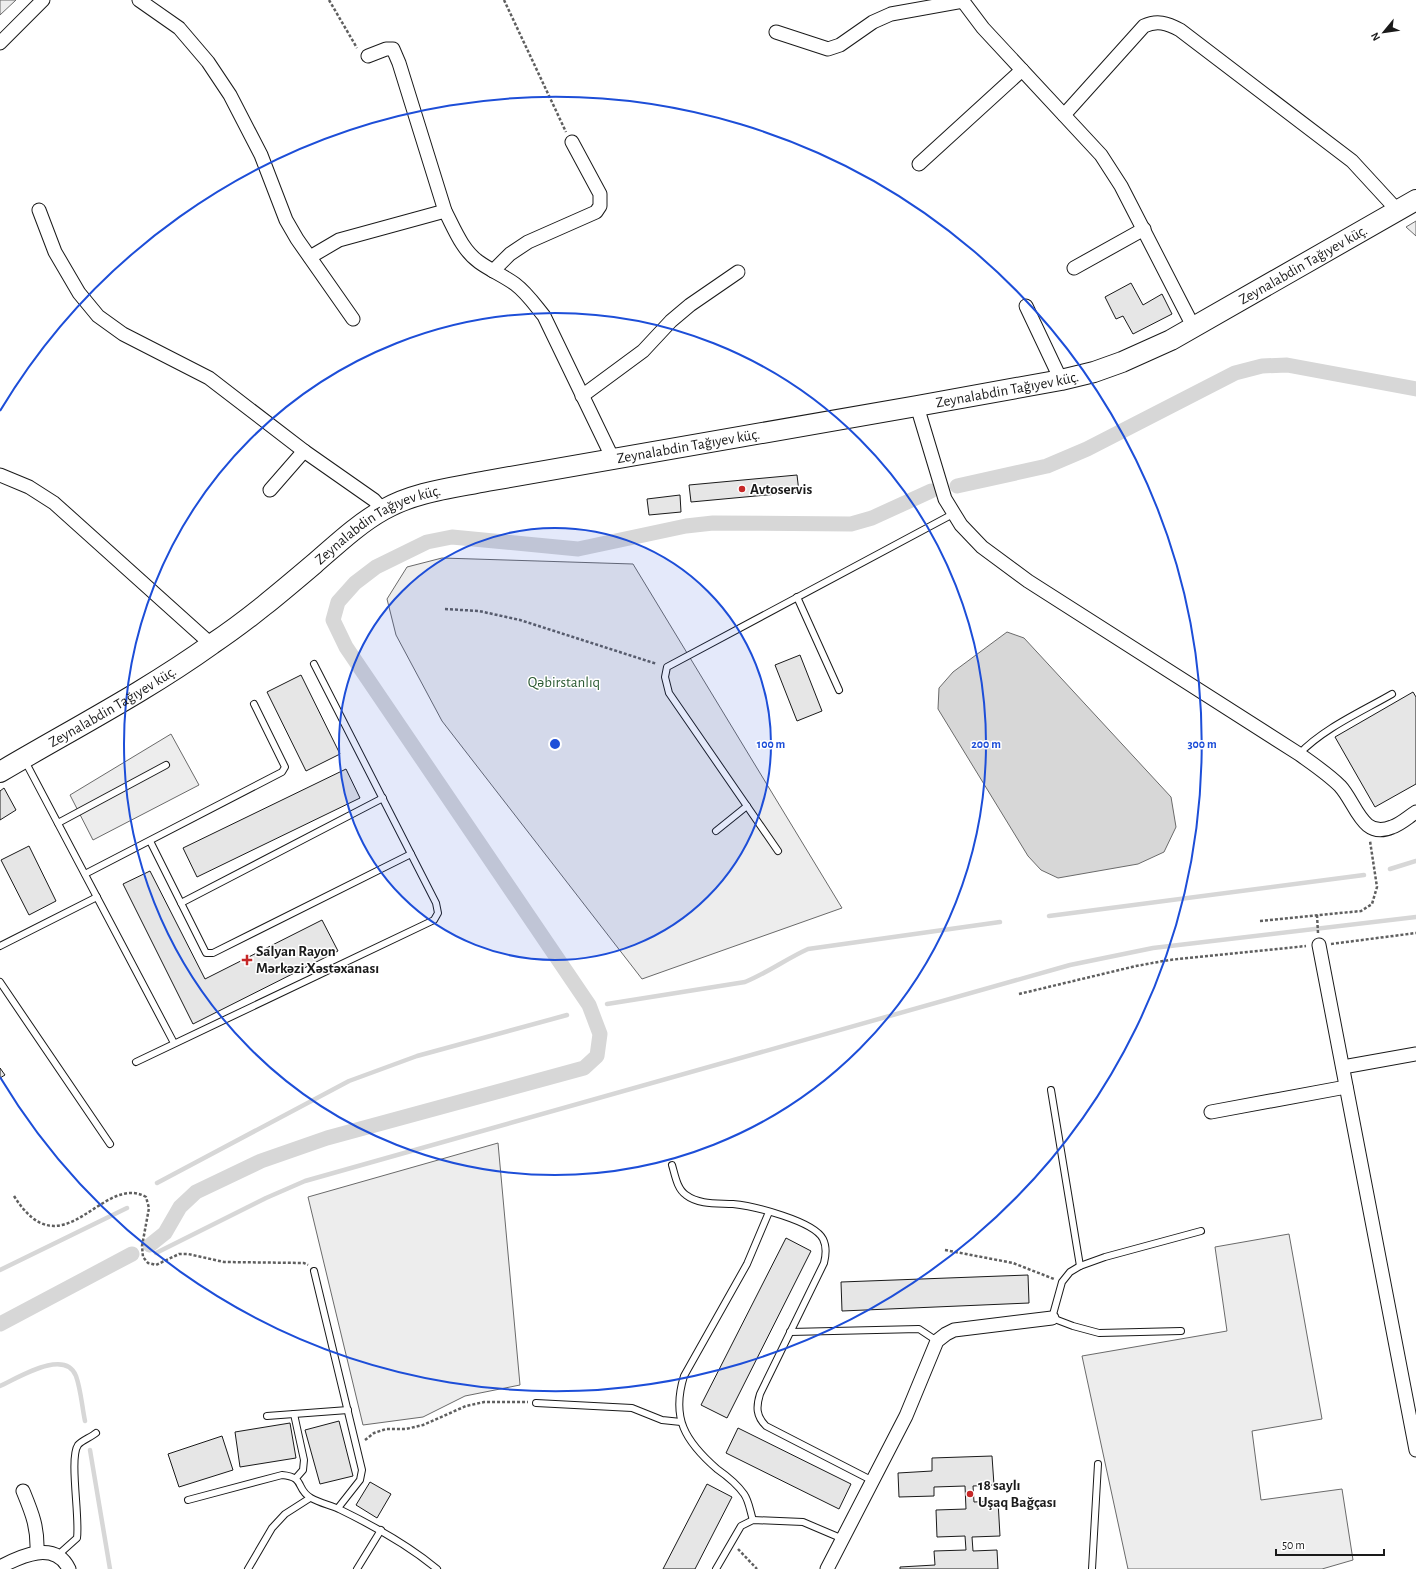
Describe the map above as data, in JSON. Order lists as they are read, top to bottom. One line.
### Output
{"streets":{"main road":["Zeynalabdin Tağıyev küç."]},"parks":["Qəbirstanlıq"],"places":{"other":["Avtoservis","18 saylı Uşaq Bağçası"],"health":["Salyan Rayon Mərkəzi Xəstəxanası"]},"scale_bar":"50 m","north":"bottom left","rings":["100 m","200 m","300 m"]}
